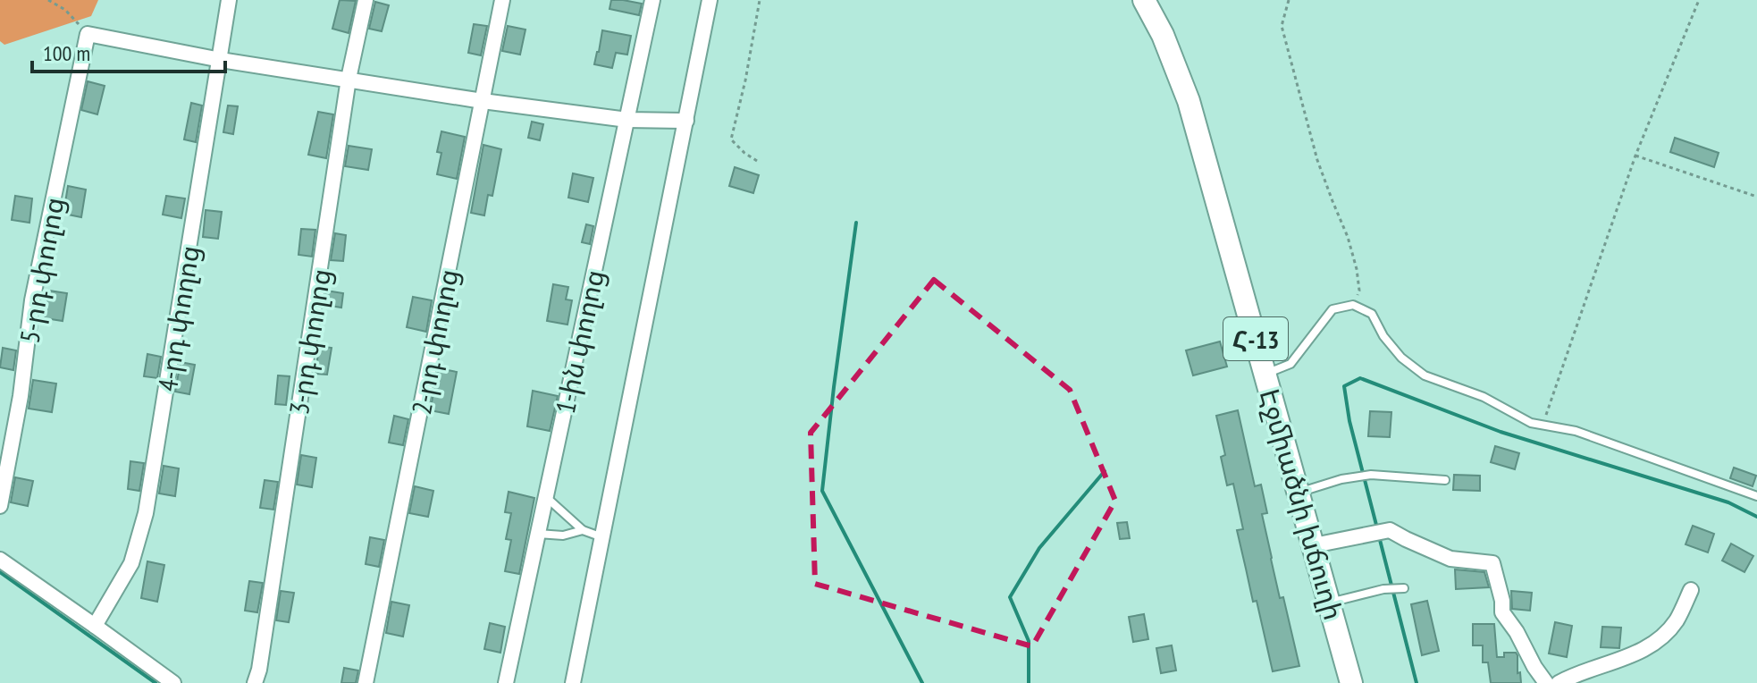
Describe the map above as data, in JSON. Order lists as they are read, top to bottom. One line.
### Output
{"streets":{"main road":["Հ-13","Էջմիածնի խճուղի"],"street":["5-րդ փողոց","4-րդ փողոց","3-րդ փողոց","2-րդ փողոց","1-ին փողոց"]},"scale_bar":"100 m"}
